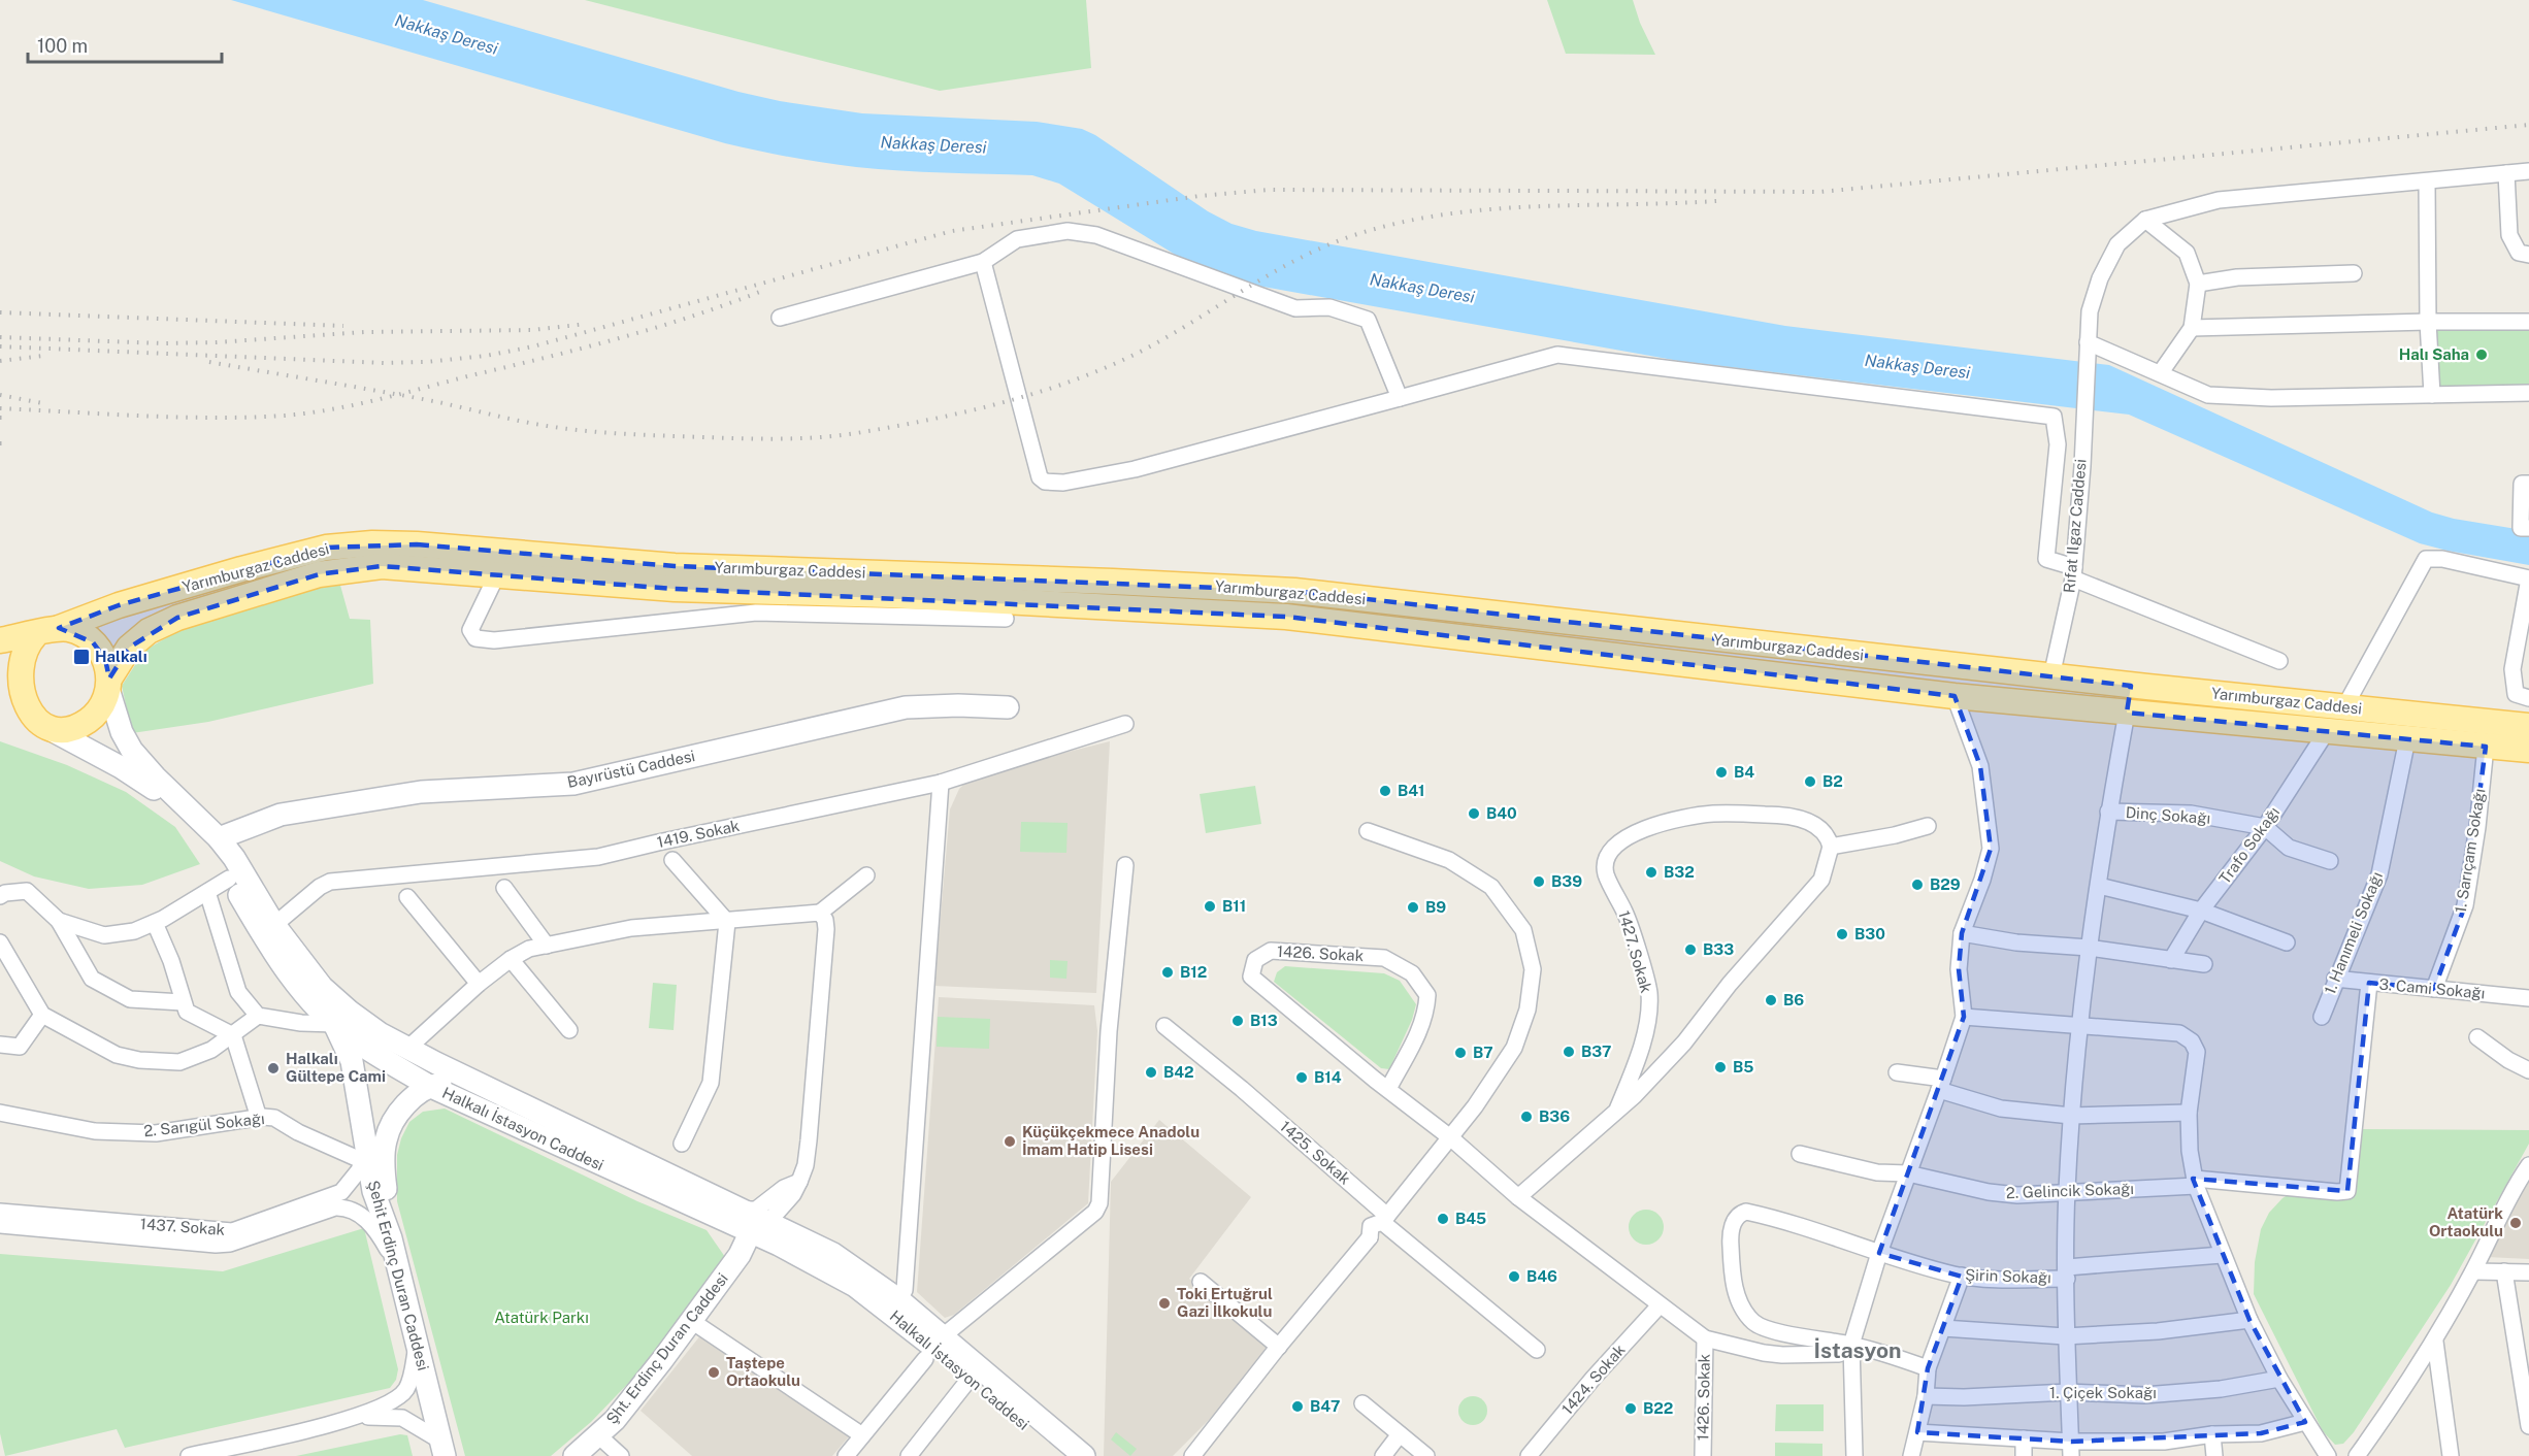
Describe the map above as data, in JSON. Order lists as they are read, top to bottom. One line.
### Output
{"streets":{"main road":["Yarımburgaz Caddesi","Bayırüstü Caddesi","Halkalı İstasyon Caddesi","Şehit Erdinç Duran Caddesi","Şht. Erdinç Duran Caddesi"],"street":["Rıfat Ilgaz Caddesi","Dinç Sokağı","1419. Sokak","Trafo Sokağı","1. Sarıçam Sokağı","1. Hanımeli Sokağı","1427. Sokak","1426. Sokak","3. Cami Sokağı","2. Sarıgül Sokağı","1425. Sokak","2. Gelincik Sokağı","1437. Sokak","Şirin Sokağı","1424. Sokak","1. Çiçek Sokağı"]},"crossings":[["Rıfat Ilgaz Caddesi","Yarımburgaz Caddesi"],["Yarımburgaz Caddesi","Trafo Sokağı"],["Yarımburgaz Caddesi","1. Sarıçam Sokağı"],["Yarımburgaz Caddesi","1. Hanımeli Sokağı"],["Yarımburgaz Caddesi","Halkalı İstasyon Caddesi"],["Bayırüstü Caddesi","Halkalı İstasyon Caddesi"],["Dinç Sokağı","Trafo Sokağı"],["1419. Sokak","Halkalı İstasyon Caddesi"],["1. Sarıçam Sokağı","3. Cami Sokağı"],["1. Hanımeli Sokağı","3. Cami Sokağı"],["1427. Sokak","1426. Sokak"],["1426. Sokak","Şirin Sokağı"],["1426. Sokak","1424. Sokak"],["3. Cami Sokağı","2. Gelincik Sokağı"],["2. Sarıgül Sokağı","1437. Sokak"],["2. Sarıgül Sokağı","Şehit Erdinç Duran Caddesi"],["Halkalı İstasyon Caddesi","Şehit Erdinç Duran Caddesi"],["Halkalı İstasyon Caddesi","Şht. Erdinç Duran Caddesi"],["1437. Sokak","Şehit Erdinç Duran Caddesi"]],"districts":["İstasyon"],"water":["Nakkaş Deresi"],"parks":["Atatürk Parkı"],"places":{"other":["Halı Saha","B4","B2","B41","B40","B32","B39","B29","B11","B9","B30","B33","B12","B6","B13","B37","B7","B5","Halkalı Gültepe Cami","B42","B14","B36","Küçükçekmece Anadolu İmam Hatip Lisesi","B45","Atatürk Ortaokulu","B46","Toki Ertuğrul Gazi İlkokulu","Taştepe Ortaokulu","B47","B22"],"transit":["Halkalı"]},"scale_bar":"100 m"}
